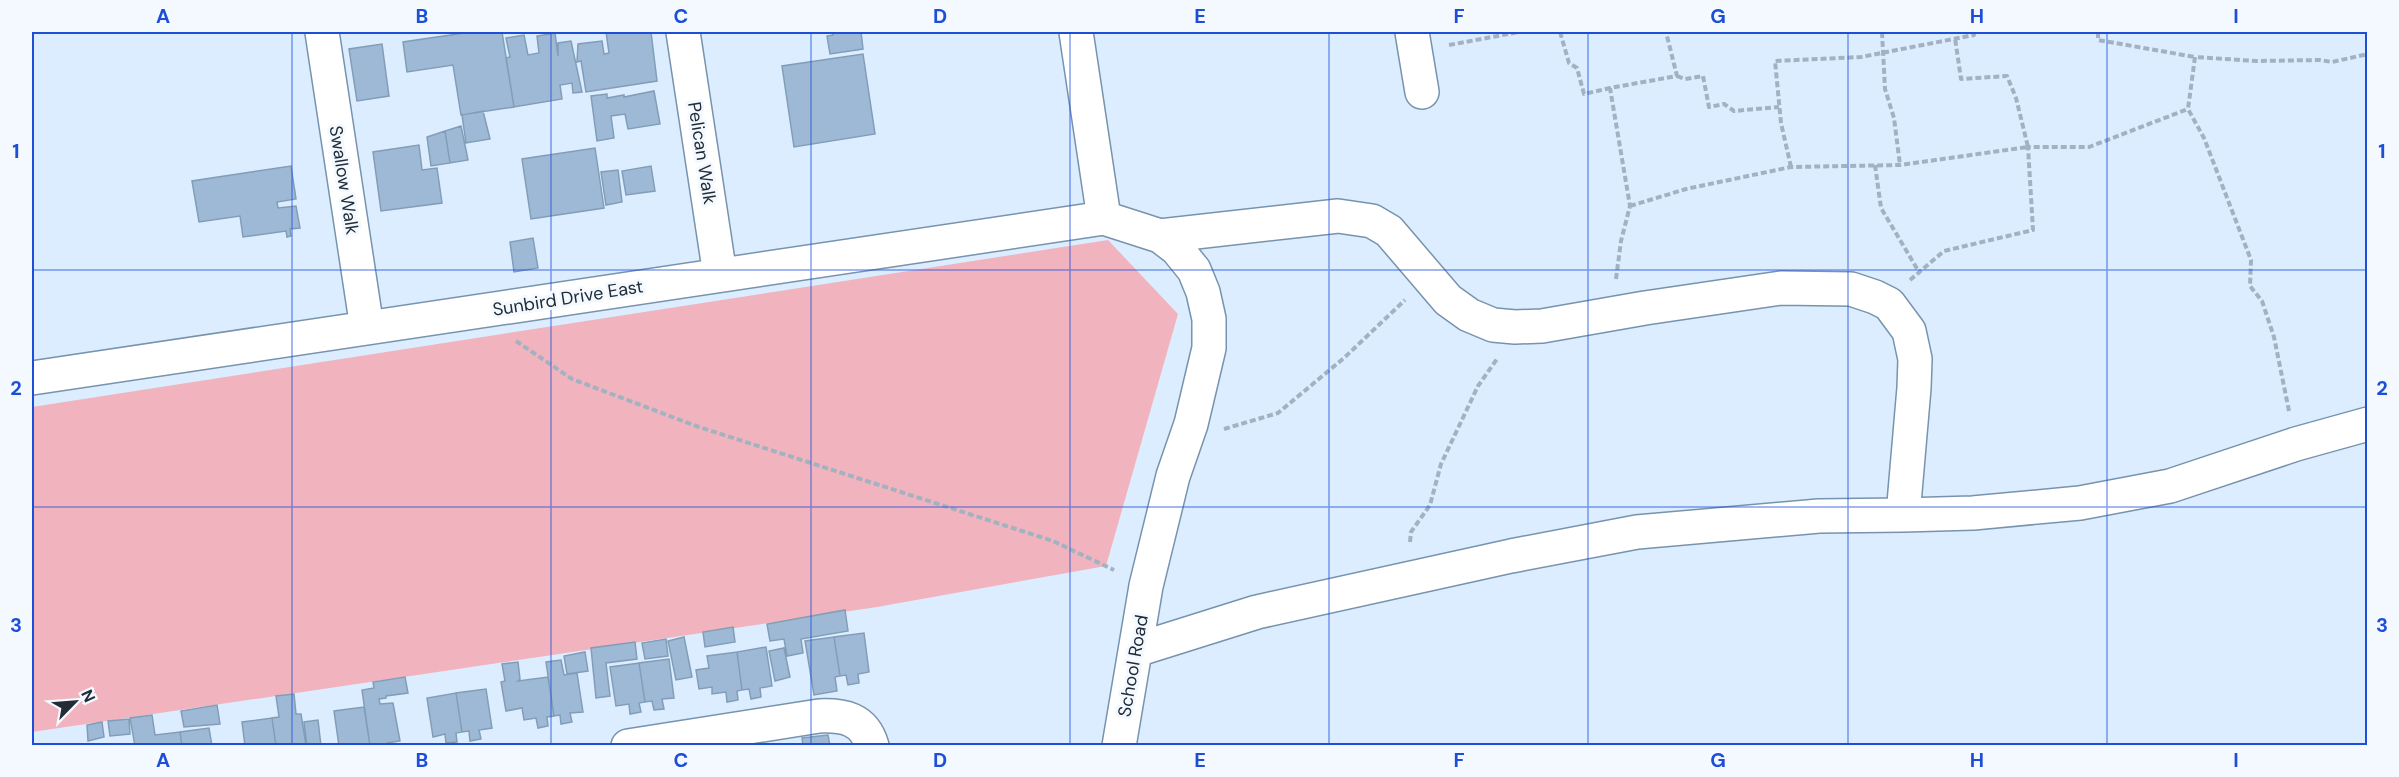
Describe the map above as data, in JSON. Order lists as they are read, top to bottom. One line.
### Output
{"streets":{"street":["Pelican Walk","Swallow Walk","Sunbird Drive East","School Road"]},"crossings":[["Pelican Walk","Sunbird Drive East"],["Swallow Walk","Sunbird Drive East"]],"north":"top right","grid":{"columns":["A","B","C","D","E","F","G","H","I"],"rows":["1","2","3"]}}
